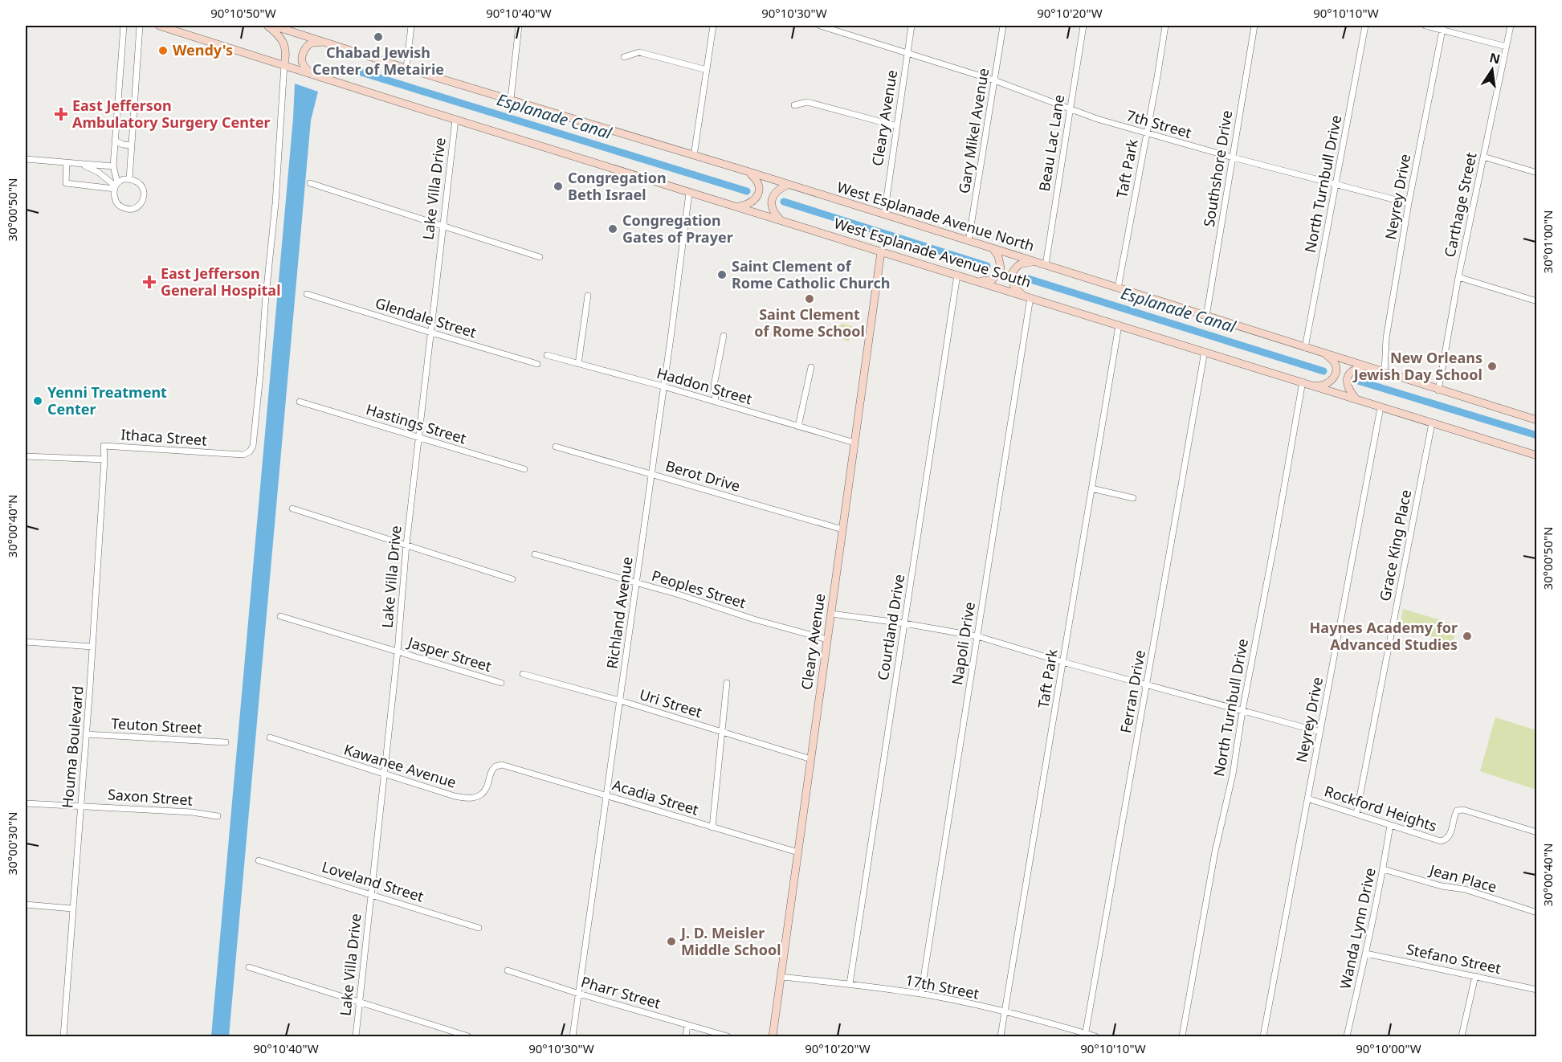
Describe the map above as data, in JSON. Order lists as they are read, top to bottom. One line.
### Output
{"streets":{"main road":["Cleary Avenue","West Esplanade Avenue North","West Esplanade Avenue South"],"street":["7th Street","Gary Mikel Avenue","Beau Lac Lane","Taft Park","Southshore Drive","North Turnbull Drive","Lake Villa Drive","Neyrey Drive","Carthage Street","Glendale Street","Haddon Street","Hastings Street","Ithaca Street","Berot Drive","Grace King Place","Peoples Street","Richland Avenue","Courtland Drive","Napoli Drive","Jasper Street","Ferran Drive","Uri Street","Teuton Street","Houma Boulevard","Kawanee Avenue","Saxon Street","Acadia Street","Rockford Heights","Jean Place","Loveland Street","Wanda Lynn Drive","Stefano Street","17th Street","Pharr Street"]},"crossings":[["Cleary Avenue","7th Street"],["Cleary Avenue","West Esplanade Avenue North"],["Cleary Avenue","West Esplanade Avenue South"],["Cleary Avenue","Haddon Street"],["Cleary Avenue","Berot Drive"],["Cleary Avenue","Peoples Street"],["Cleary Avenue","Uri Street"],["Cleary Avenue","Acadia Street"],["Cleary Avenue","17th Street"],["7th Street","Gary Mikel Avenue"],["7th Street","Beau Lac Lane"],["7th Street","Taft Park"],["7th Street","Southshore Drive"],["7th Street","North Turnbull Drive"],["7th Street","Neyrey Drive"],["Gary Mikel Avenue","West Esplanade Avenue North"],["Beau Lac Lane","West Esplanade Avenue North"],["Taft Park","West Esplanade Avenue North"],["Taft Park","West Esplanade Avenue South"],["Taft Park","17th Street"],["Southshore Drive","West Esplanade Avenue North"],["North Turnbull Drive","West Esplanade Avenue North"],["North Turnbull Drive","West Esplanade Avenue South"],["Lake Villa Drive","West Esplanade Avenue South"],["Lake Villa Drive","Glendale Street"],["Lake Villa Drive","Hastings Street"],["Lake Villa Drive","Jasper Street"],["Lake Villa Drive","Kawanee Avenue"],["Lake Villa Drive","Loveland Street"],["Neyrey Drive","West Esplanade Avenue North"],["Neyrey Drive","West Esplanade Avenue South"],["Neyrey Drive","Rockford Heights"],["Carthage Street","West Esplanade Avenue North"],["West Esplanade Avenue South","Ithaca Street"],["West Esplanade Avenue South","Grace King Place"],["West Esplanade Avenue South","Richland Avenue"],["West Esplanade Avenue South","Courtland Drive"],["West Esplanade Avenue South","Napoli Drive"],["West Esplanade Avenue South","Ferran Drive"],["Haddon Street","Richland Avenue"],["Ithaca Street","Houma Boulevard"],["Berot Drive","Richland Avenue"],["Grace King Place","Rockford Heights"],["Peoples Street","Richland Avenue"],["Richland Avenue","Uri Street"],["Richland Avenue","Acadia Street"],["Richland Avenue","Pharr Street"],["Courtland Drive","17th Street"],["Napoli Drive","17th Street"],["Ferran Drive","17th Street"],["Teuton Street","Houma Boulevard"],["Houma Boulevard","Saxon Street"],["Kawanee Avenue","Acadia Street"],["Rockford Heights","Wanda Lynn Drive"],["Jean Place","Wanda Lynn Drive"],["Wanda Lynn Drive","Stefano Street"]],"water":["Esplanade Canal"],"places":{"other":["Chabad Jewish Center of Metairie","Wendy's","Congregation Beth Israel","Congregation Gates of Prayer","Saint Clement of Rome Catholic Church","Saint Clement of Rome School","New Orleans Jewish Day School","Yenni Treatment Center","Haynes Academy for Advanced Studies","J. D. Meisler Middle School"],"health":["East Jefferson Ambulatory Surgery Center","East Jefferson General Hospital"]},"north":"top","coordinates":["90°10'50\"W","90°10'40\"W","90°10'30\"W","90°10'20\"W","90°10'10\"W","30°00'50\"N","30°01'00\"N","30°00'40\"N","30°00'30\"N","90°10'00\"W"]}
